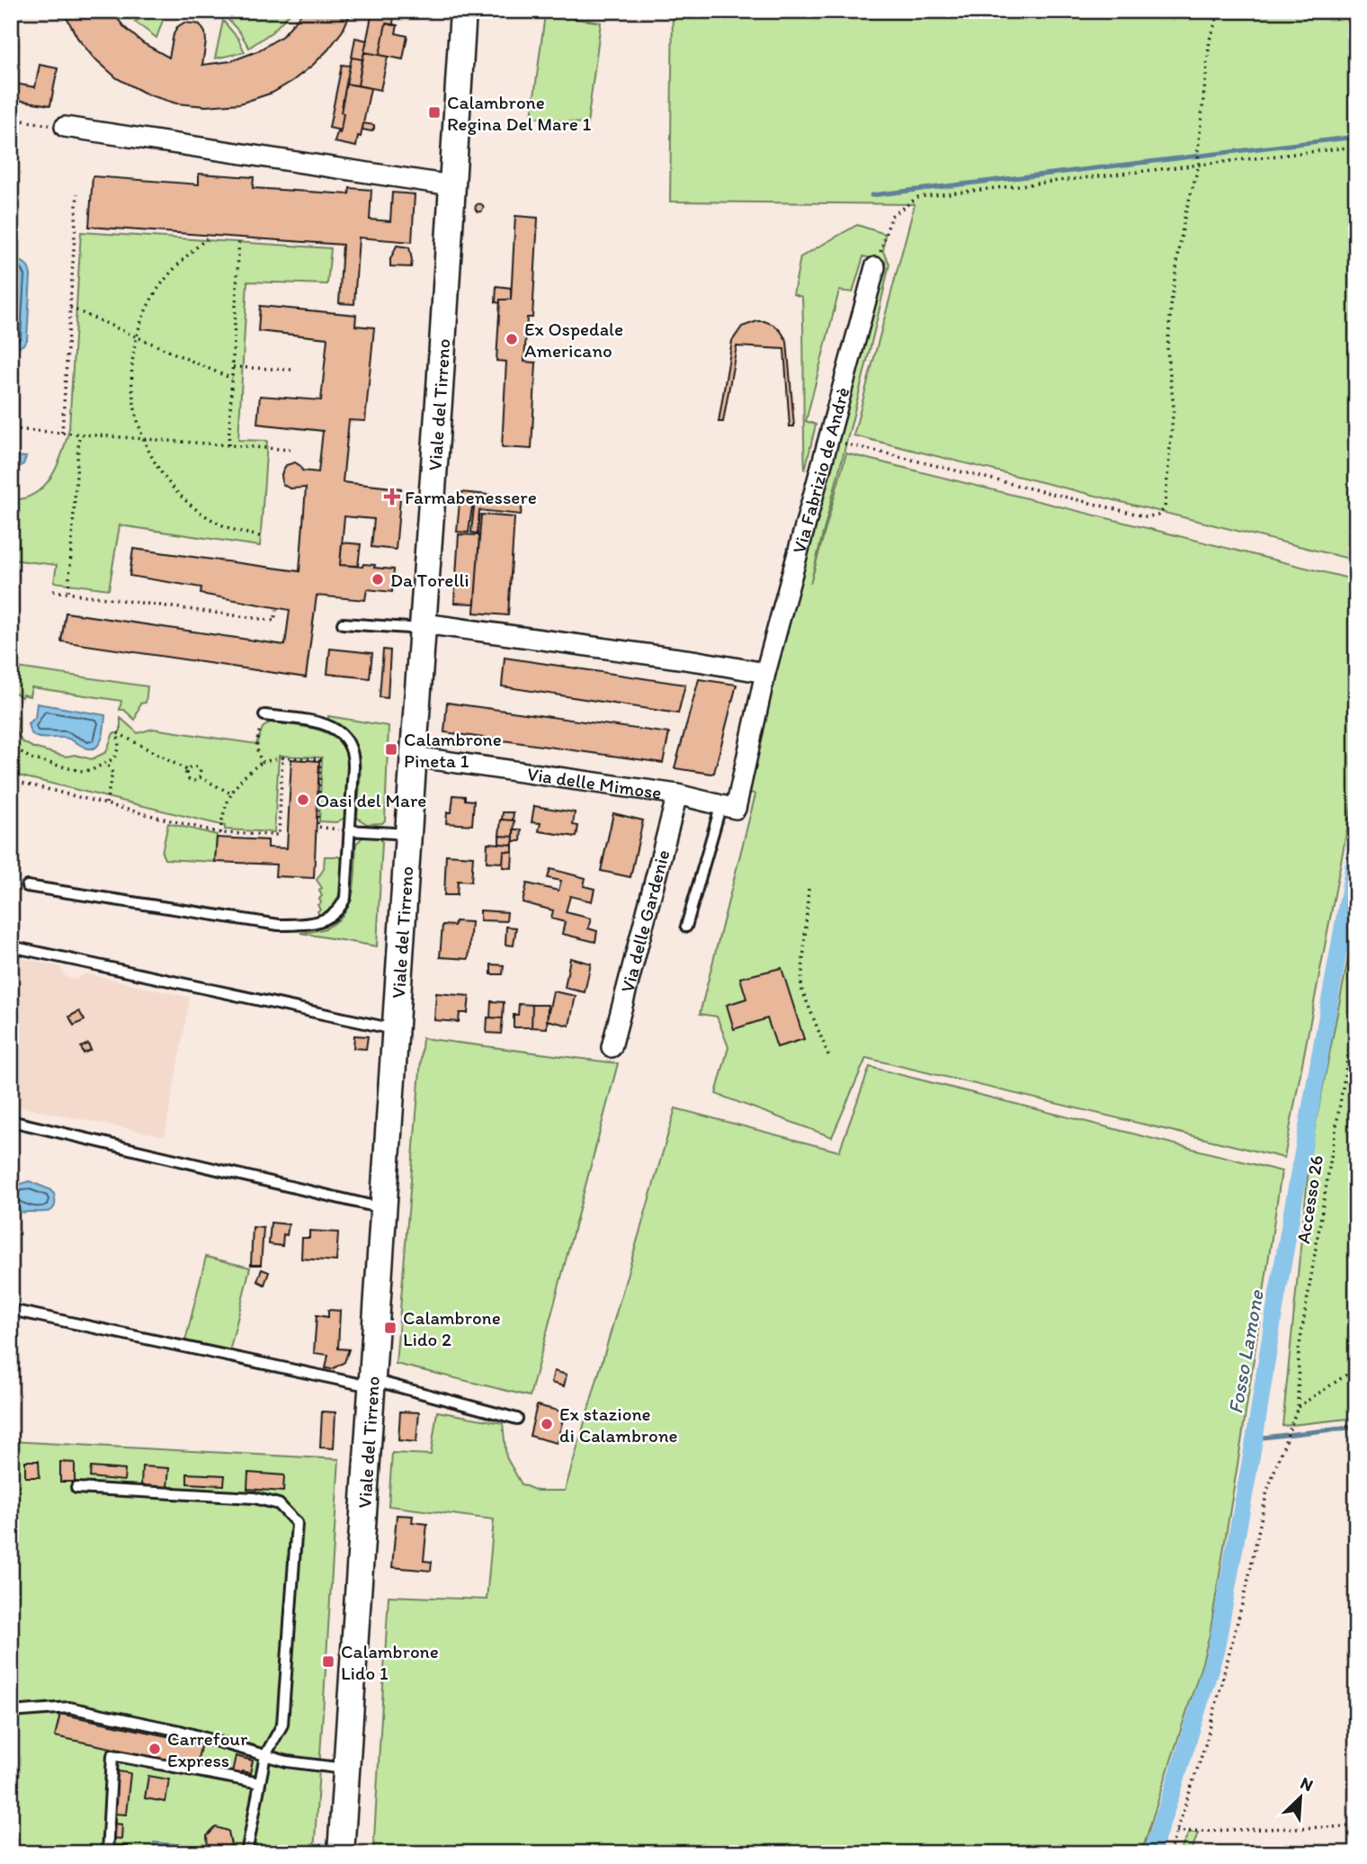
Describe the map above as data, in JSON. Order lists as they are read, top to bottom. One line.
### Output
{"streets":{"main road":["Viale del Tirreno"],"street":["Via Fabrizio de Andrè","Via delle Mimose","Via delle Gardenie"],"path":["Accesso 26"]},"crossings":[["Viale del Tirreno","Via delle Mimose"],["Via Fabrizio de Andrè","Via delle Mimose"],["Via delle Mimose","Via delle Gardenie"]],"water":["Fosso Lamone"],"places":{"transit":["Calambrone Regina Del Mare 1","Calambrone Pineta 1","Calambrone Lido 2","Calambrone Lido 1"],"other":["Ex Ospedale Americano","Da Torelli","Oasi del Mare","Ex stazione di Calambrone","Carrefour Express"],"health":["Farmabenessere"]},"north":"top right"}
